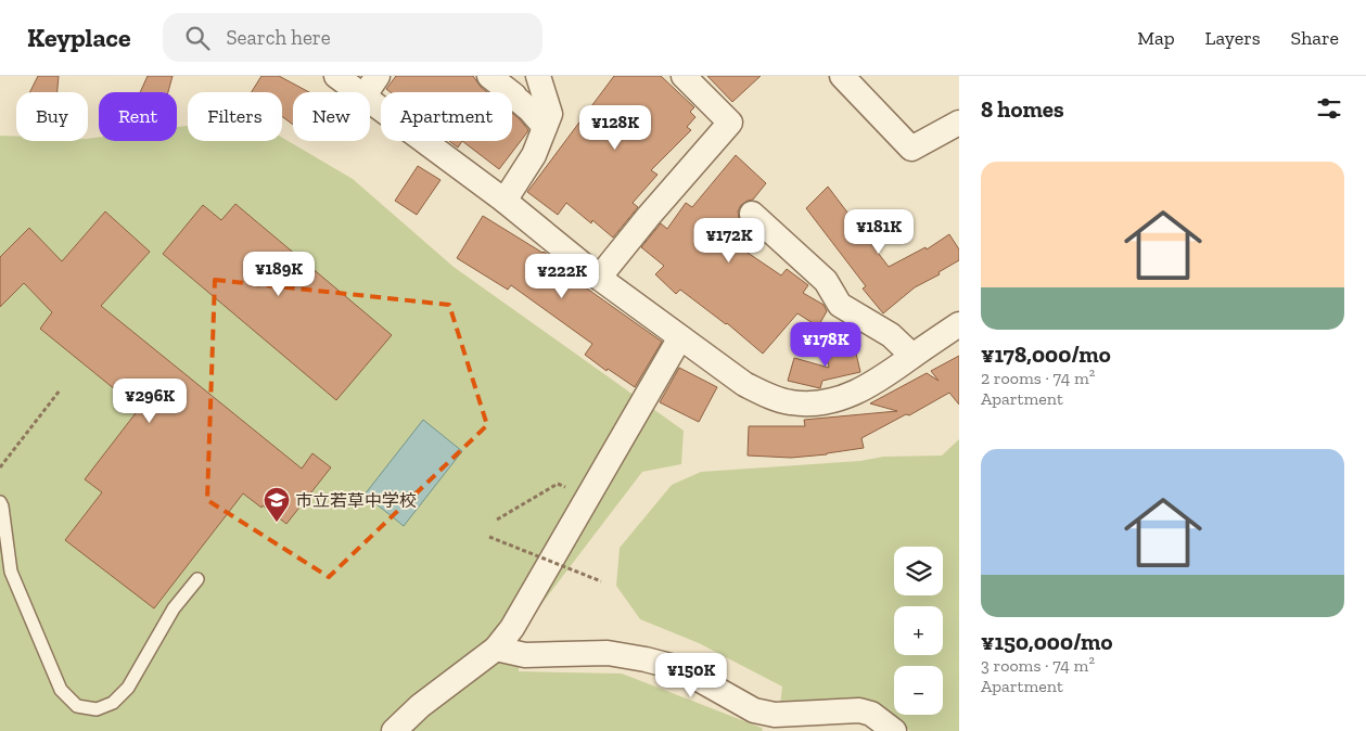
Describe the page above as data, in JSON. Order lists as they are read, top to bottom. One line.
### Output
{"places":{"school or university":["市立若草中学校"]},"page":{"header":"Keyplace","search":"Search here","nav":["Map","Layers","Share"],"heading":"8 homes","chip":["Buy","Rent","Filters","New","Apartment"],"price":["¥128K","¥181K","¥172K","¥189K","¥222K","¥178K","¥296K","¥150K"],"list":[{"name":"¥178,000/mo","note":"2 rooms · 74 m² · Apartment"},{"name":"¥150,000/mo","note":"3 rooms · 74 m² · Apartment"}],"map_buttons":["+","−"]}}
